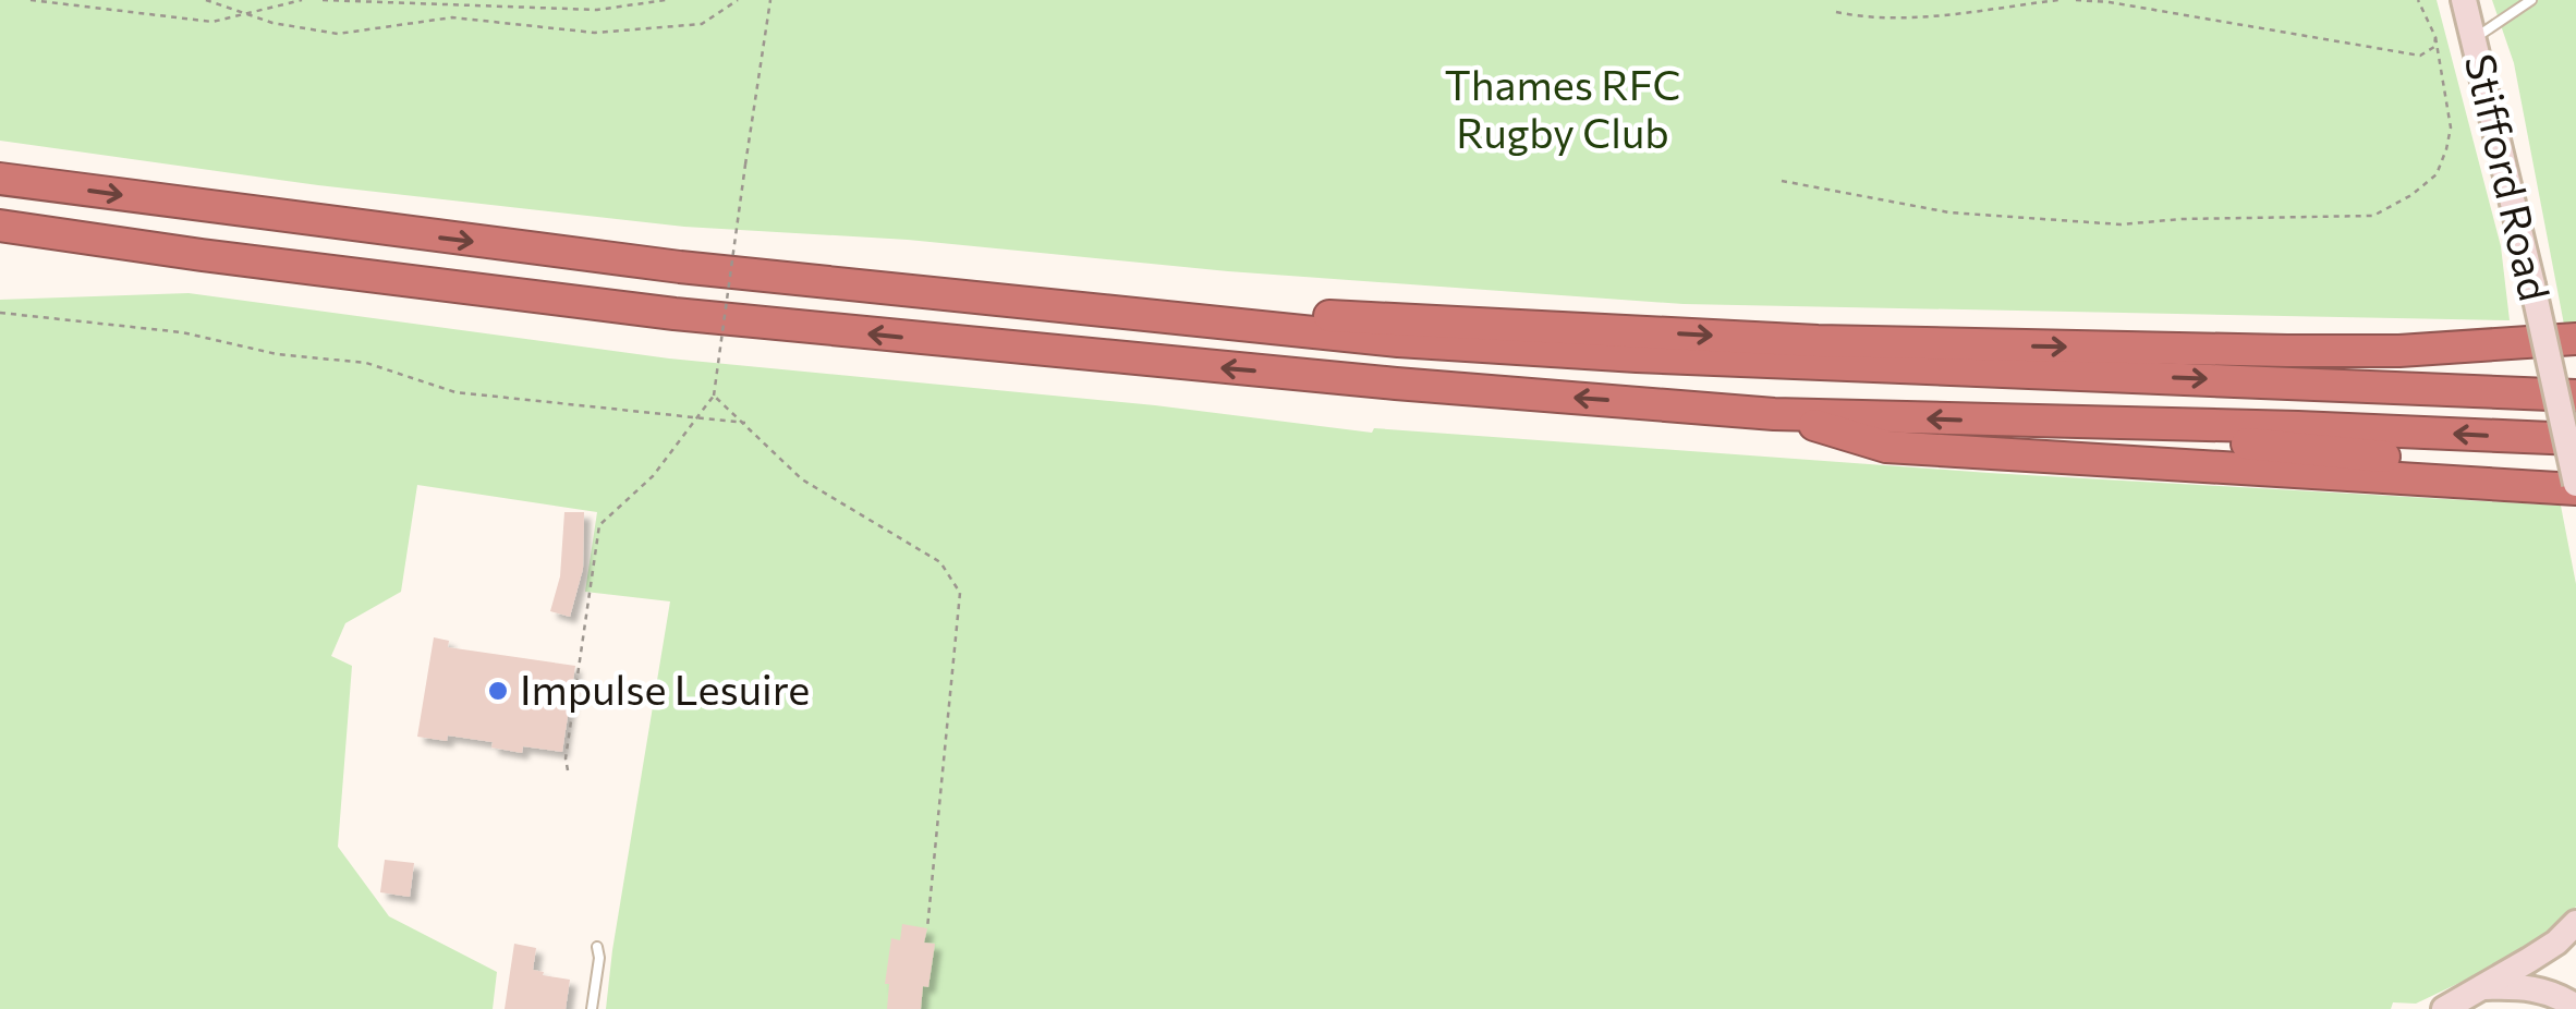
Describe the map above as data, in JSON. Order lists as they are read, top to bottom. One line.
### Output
{"streets":{"main road":["Stifford Road"]},"parks":["Thames RFC Rugby Club"],"places":["Impulse Lesuire"]}
